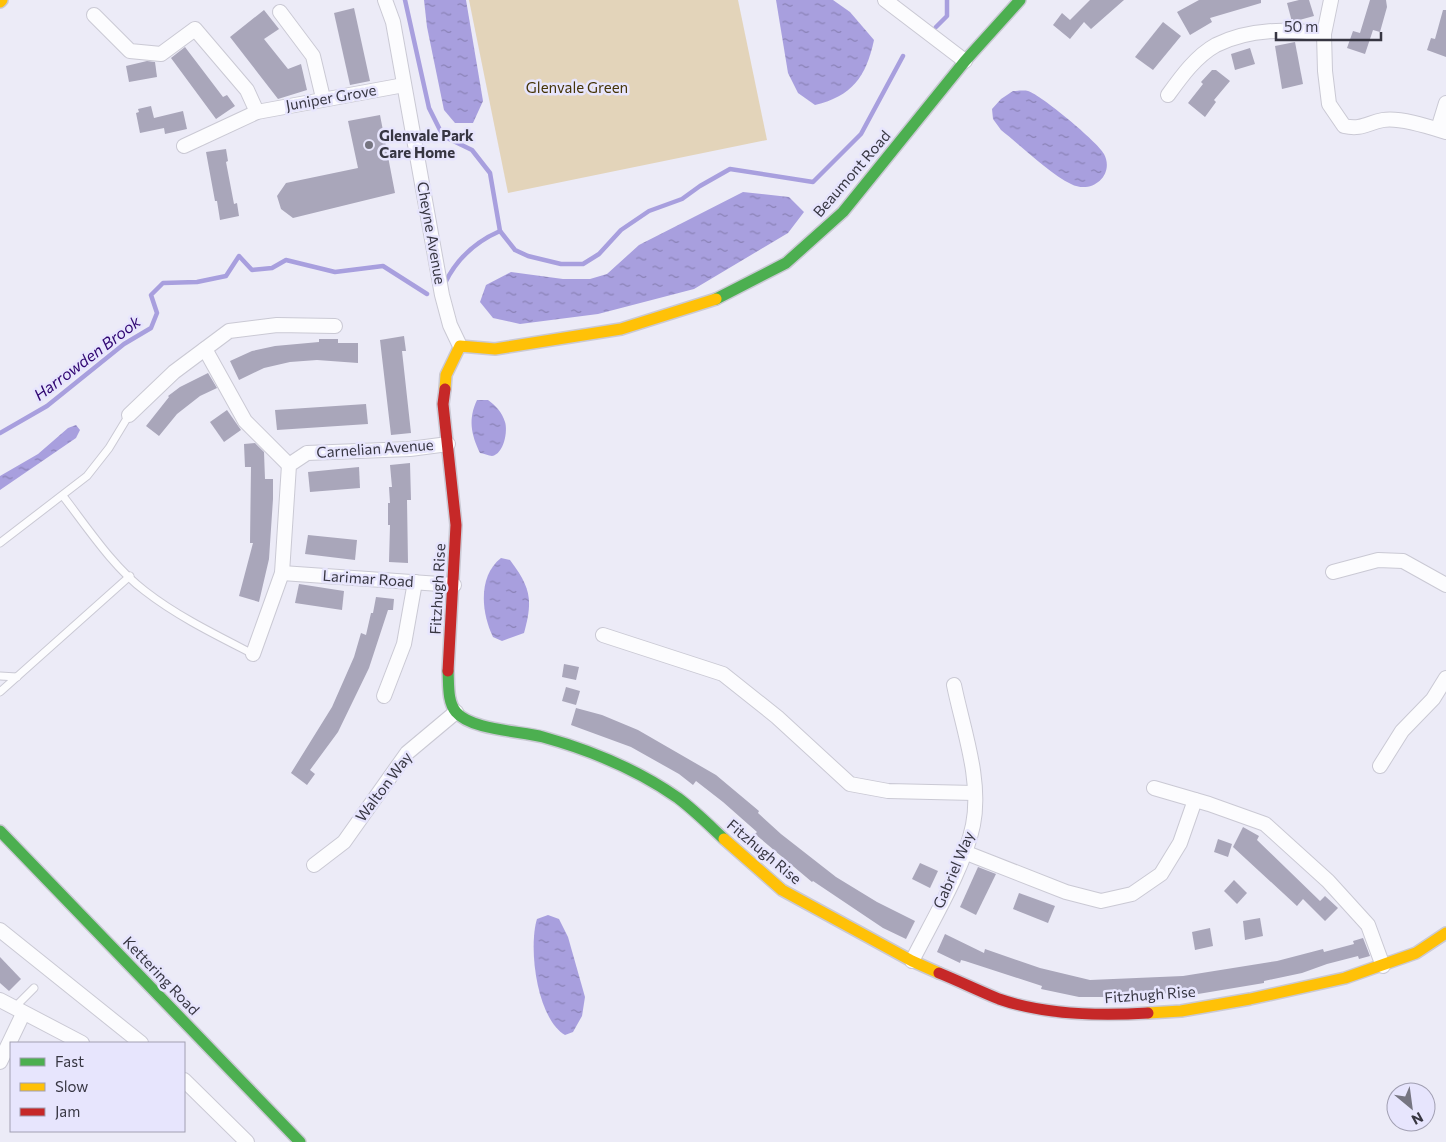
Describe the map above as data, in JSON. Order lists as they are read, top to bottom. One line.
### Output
{"streets":{"main road":["Beaumont Road","Fitzhugh Rise","Kettering Road"],"street":["Juniper Grove","Cheyne Avenue","Carnelian Avenue","Larimar Road","Walton Way","Gabriel Way"]},"crossings":[["Juniper Grove","Cheyne Avenue"],["Beaumont Road","Cheyne Avenue"],["Beaumont Road","Fitzhugh Rise"],["Cheyne Avenue","Fitzhugh Rise"],["Carnelian Avenue","Fitzhugh Rise"],["Larimar Road","Fitzhugh Rise"],["Fitzhugh Rise","Walton Way"],["Fitzhugh Rise","Gabriel Way"]],"water":["Harrowden Brook"],"parks":["Glenvale Green"],"places":["Glenvale Park Care Home"],"legend":["Fast","Slow","Jam"],"scale_bar":"50 m","north":"bottom right"}
